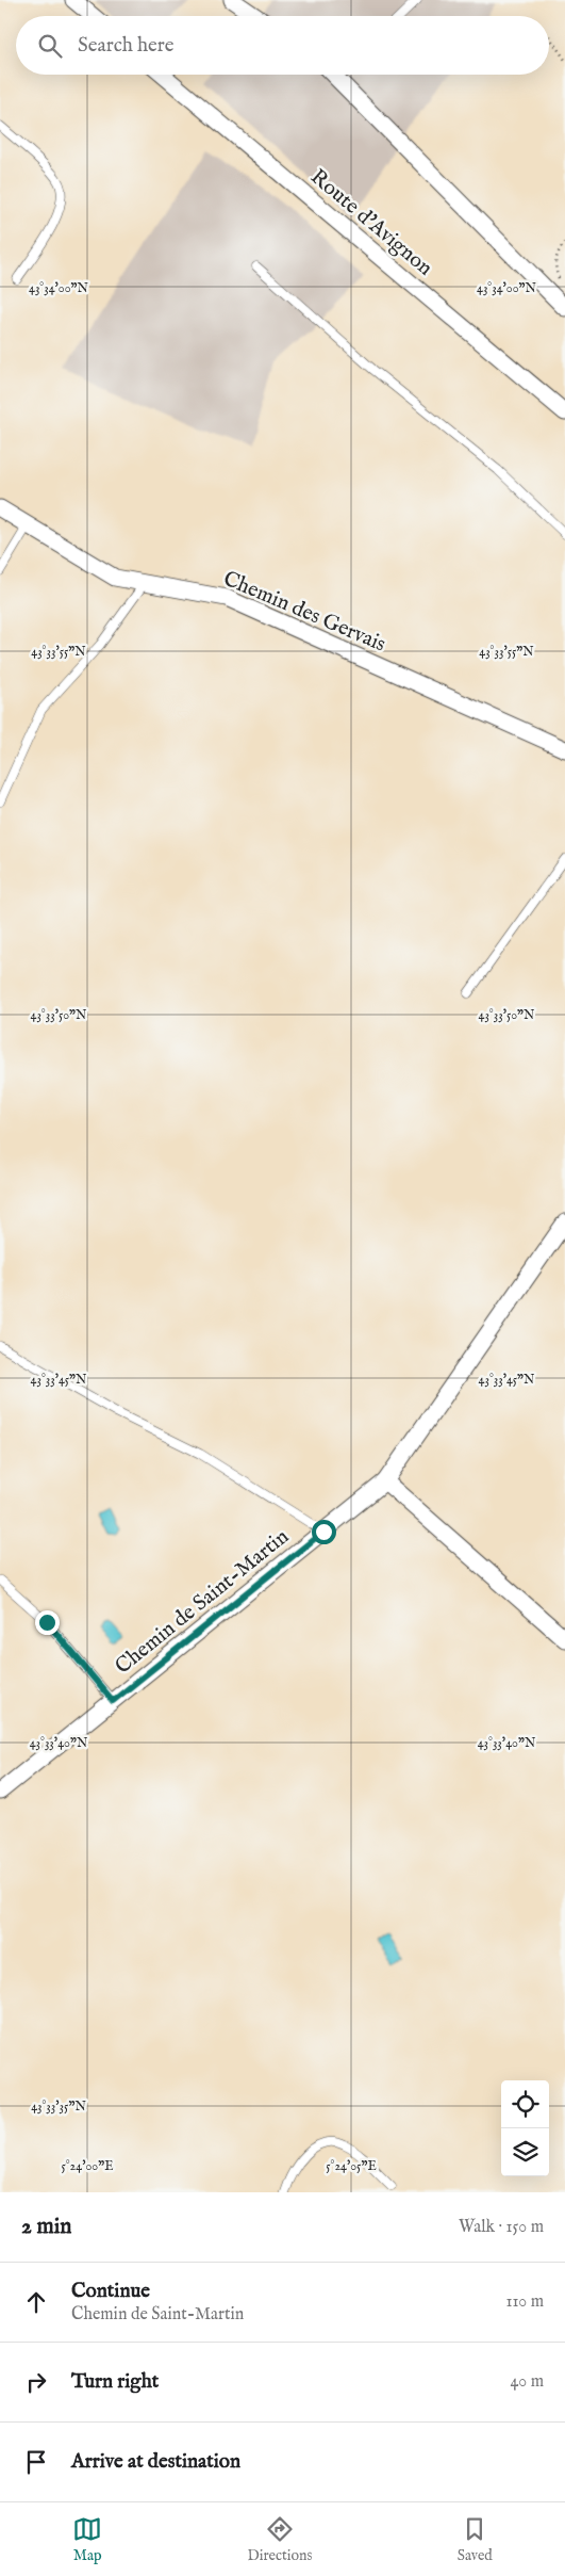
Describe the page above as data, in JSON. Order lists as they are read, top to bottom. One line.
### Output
{"streets":{"street":["Route d'Avignon","Chemin des Gervais","Chemin de Saint-Martin"]},"page":{"search":"Search here","heading":["2 min","Walk · 150 m"],"list":[["Continue","Chemin de Saint-Martin","110 m"],["Turn right","40 m"],"Arrive at destination"],"nav":["Map","Directions","Saved"]},"coordinates":["43°34'00\"N","43°33'55\"N","43°33'50\"N","43°33'45\"N","43°33'40\"N","43°33'35\"N","5°24'00\"E","5°24'05\"E"]}
